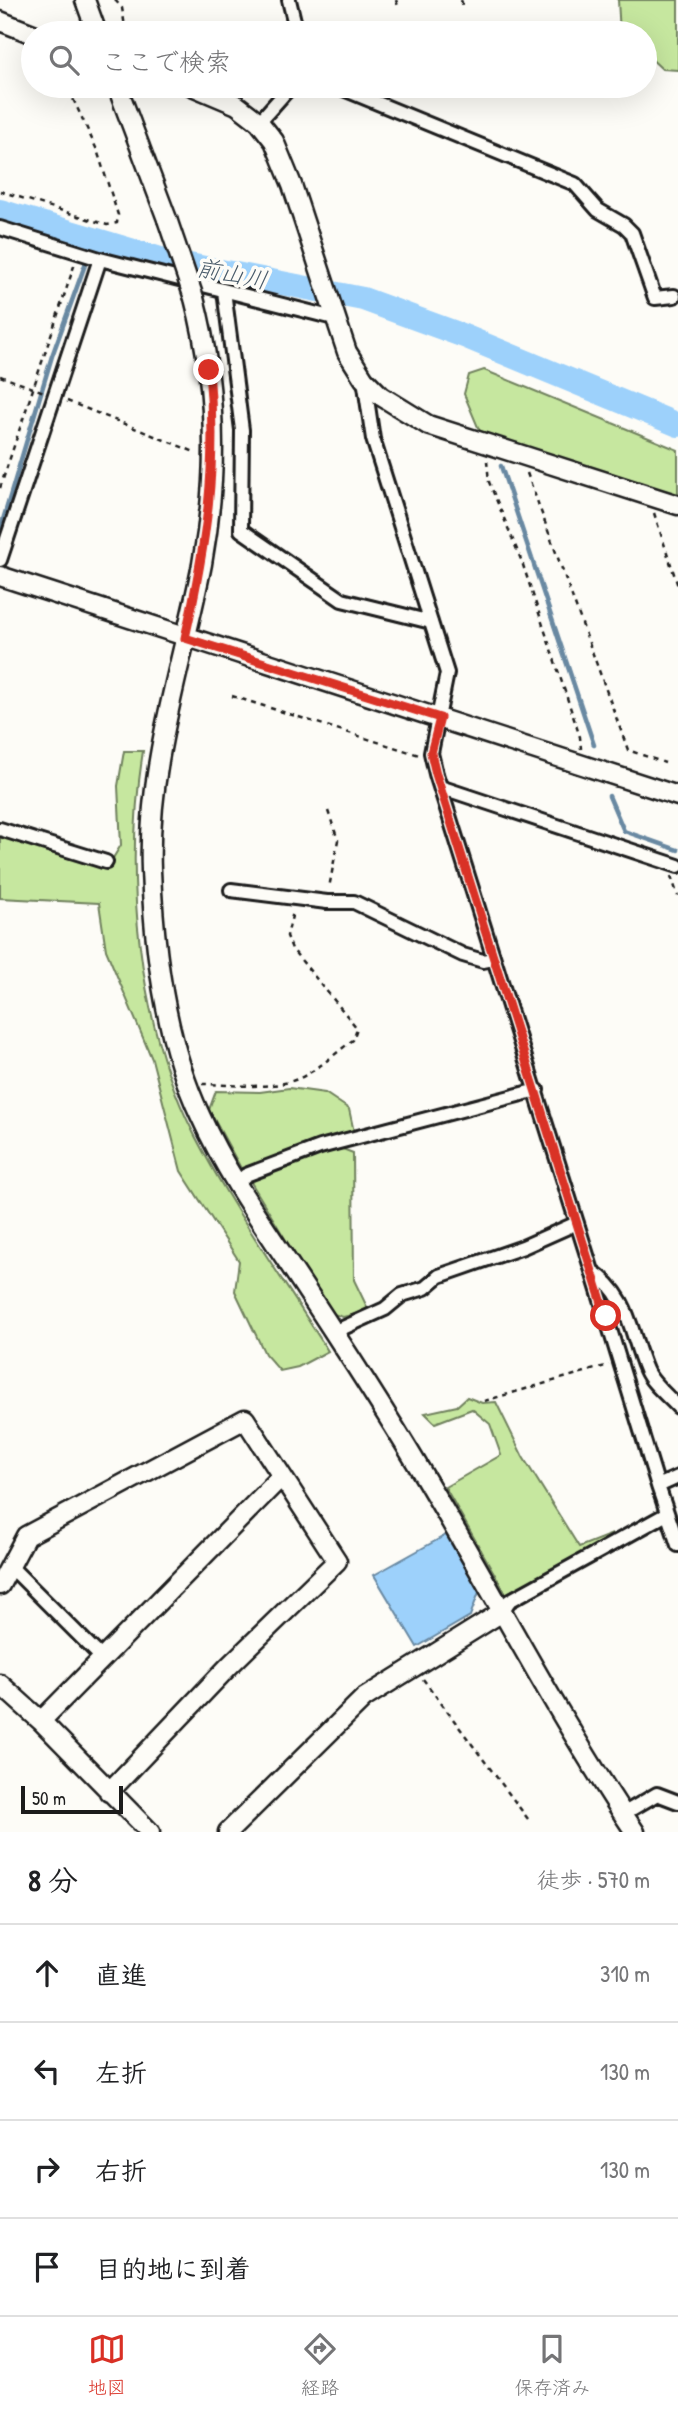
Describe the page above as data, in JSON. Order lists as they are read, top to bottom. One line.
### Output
{"water":["前山川"],"scale_bar":"50 m","page":{"search":"ここで検索","scale":"50 m","heading":["8 分","徒歩 · 570 m"],"list":[["直進","310 m"],["左折","130 m"],["右折","130 m"],"目的地に到着"],"nav":["地図","経路","保存済み"]}}
